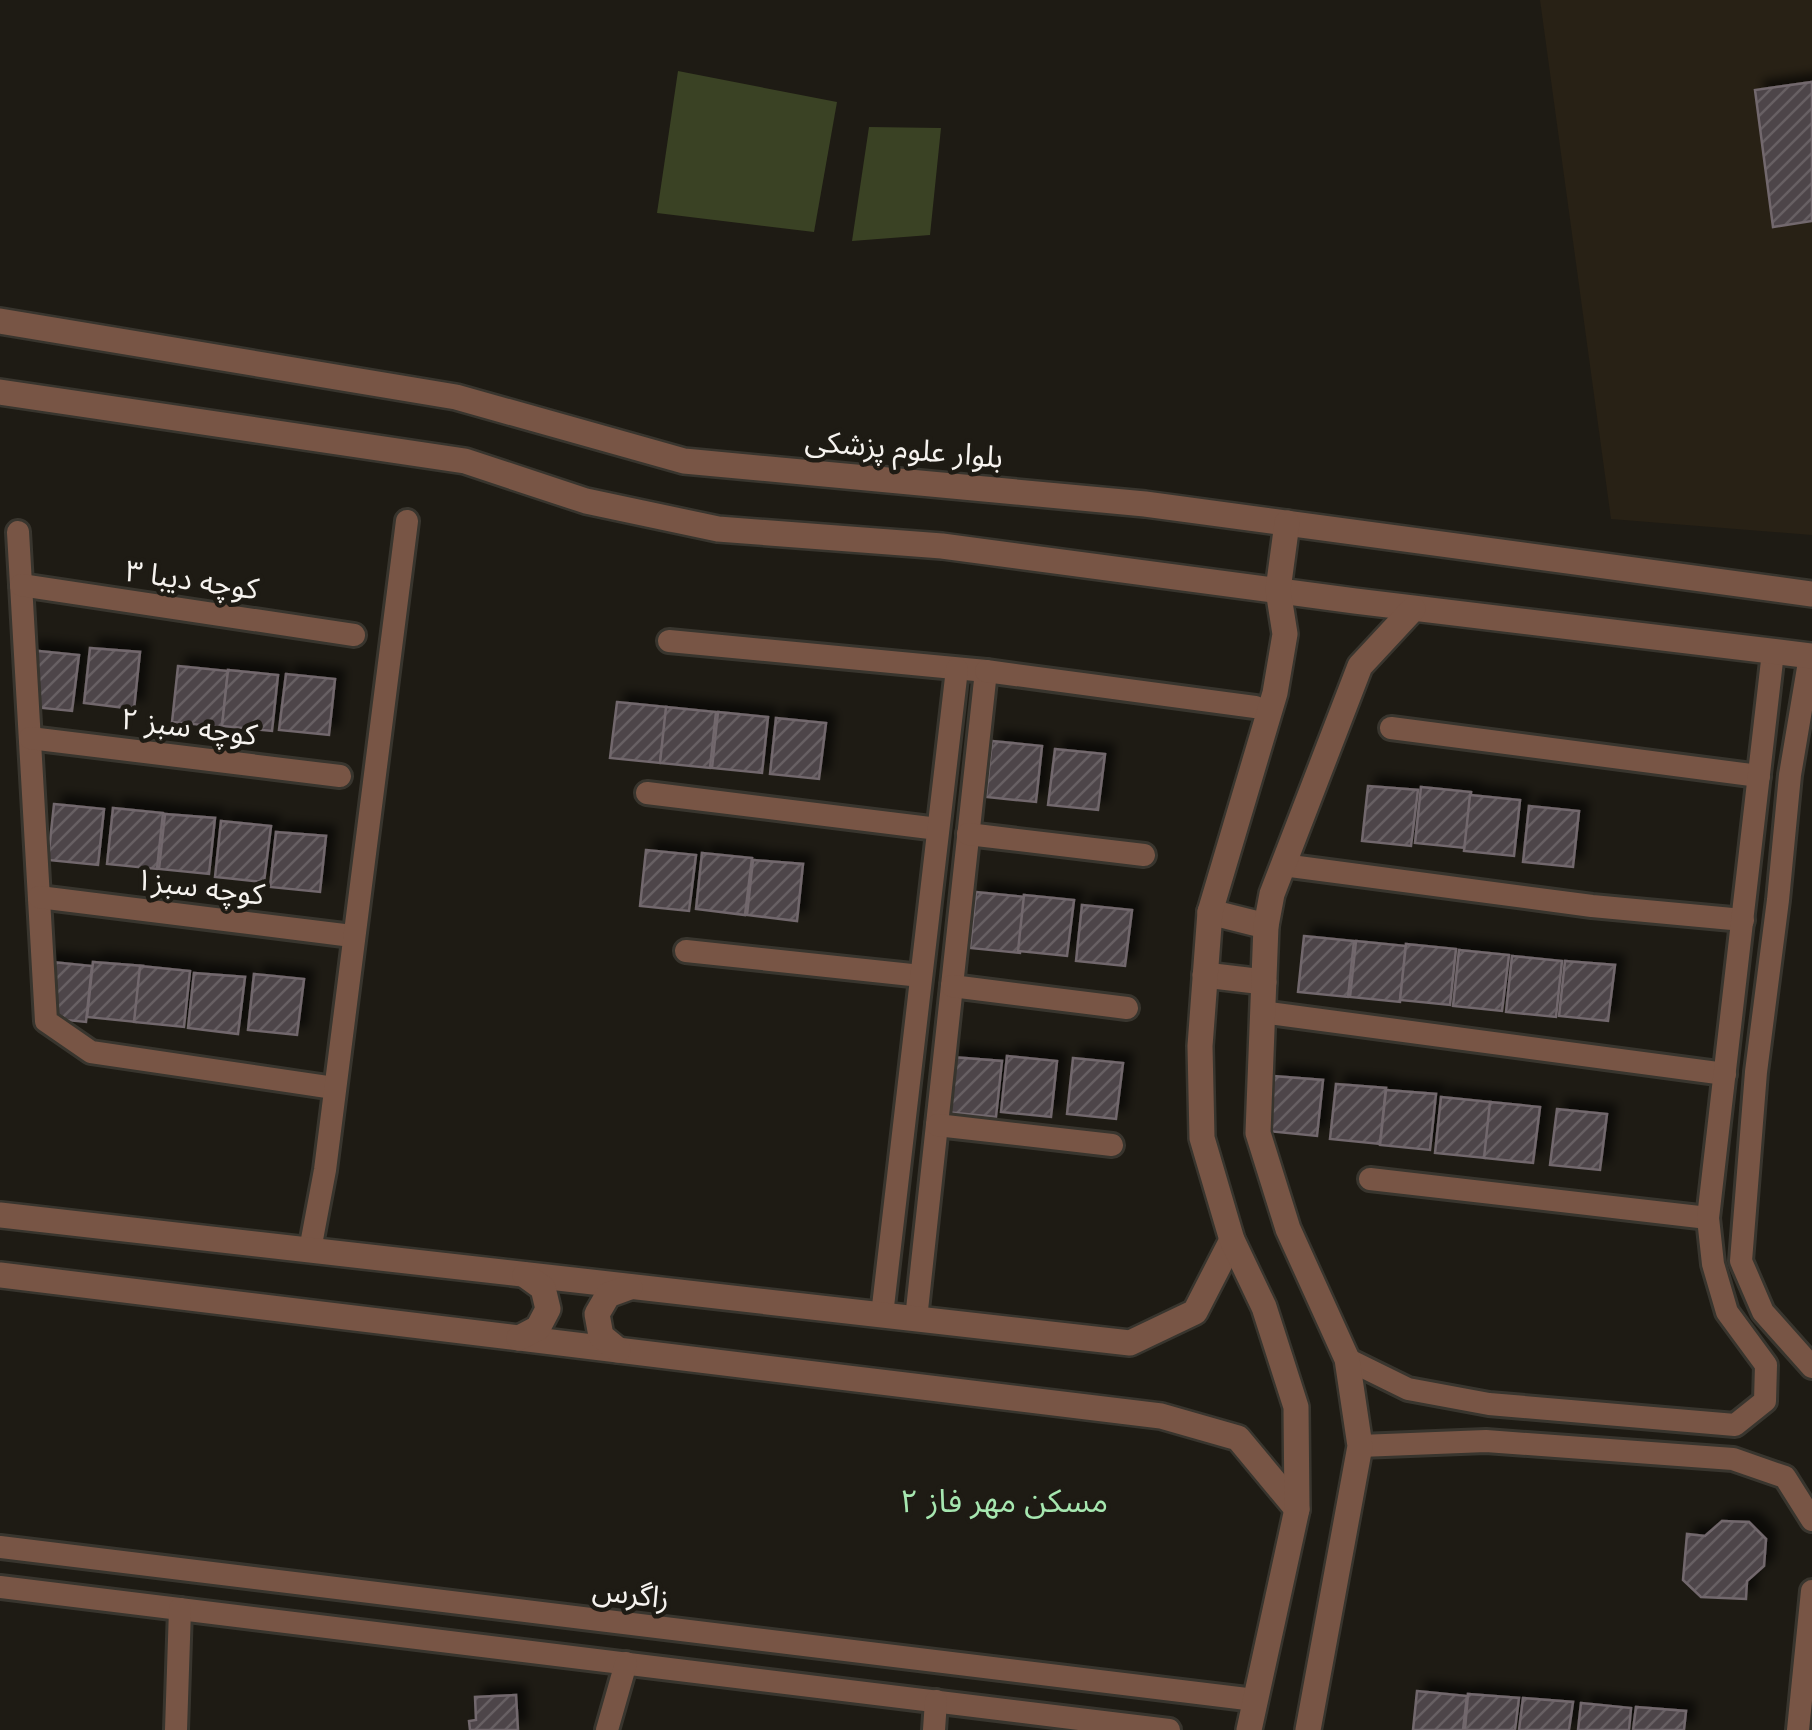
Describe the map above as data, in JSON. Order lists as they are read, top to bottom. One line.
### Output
{"streets":{"street":["بلوار علوم پزشکی","کوچه دیبا ۳","کوچه سبز ۲","کوچه سبز۱","زاگرس"]},"districts":["مسکن مهر فاز ۲"]}
